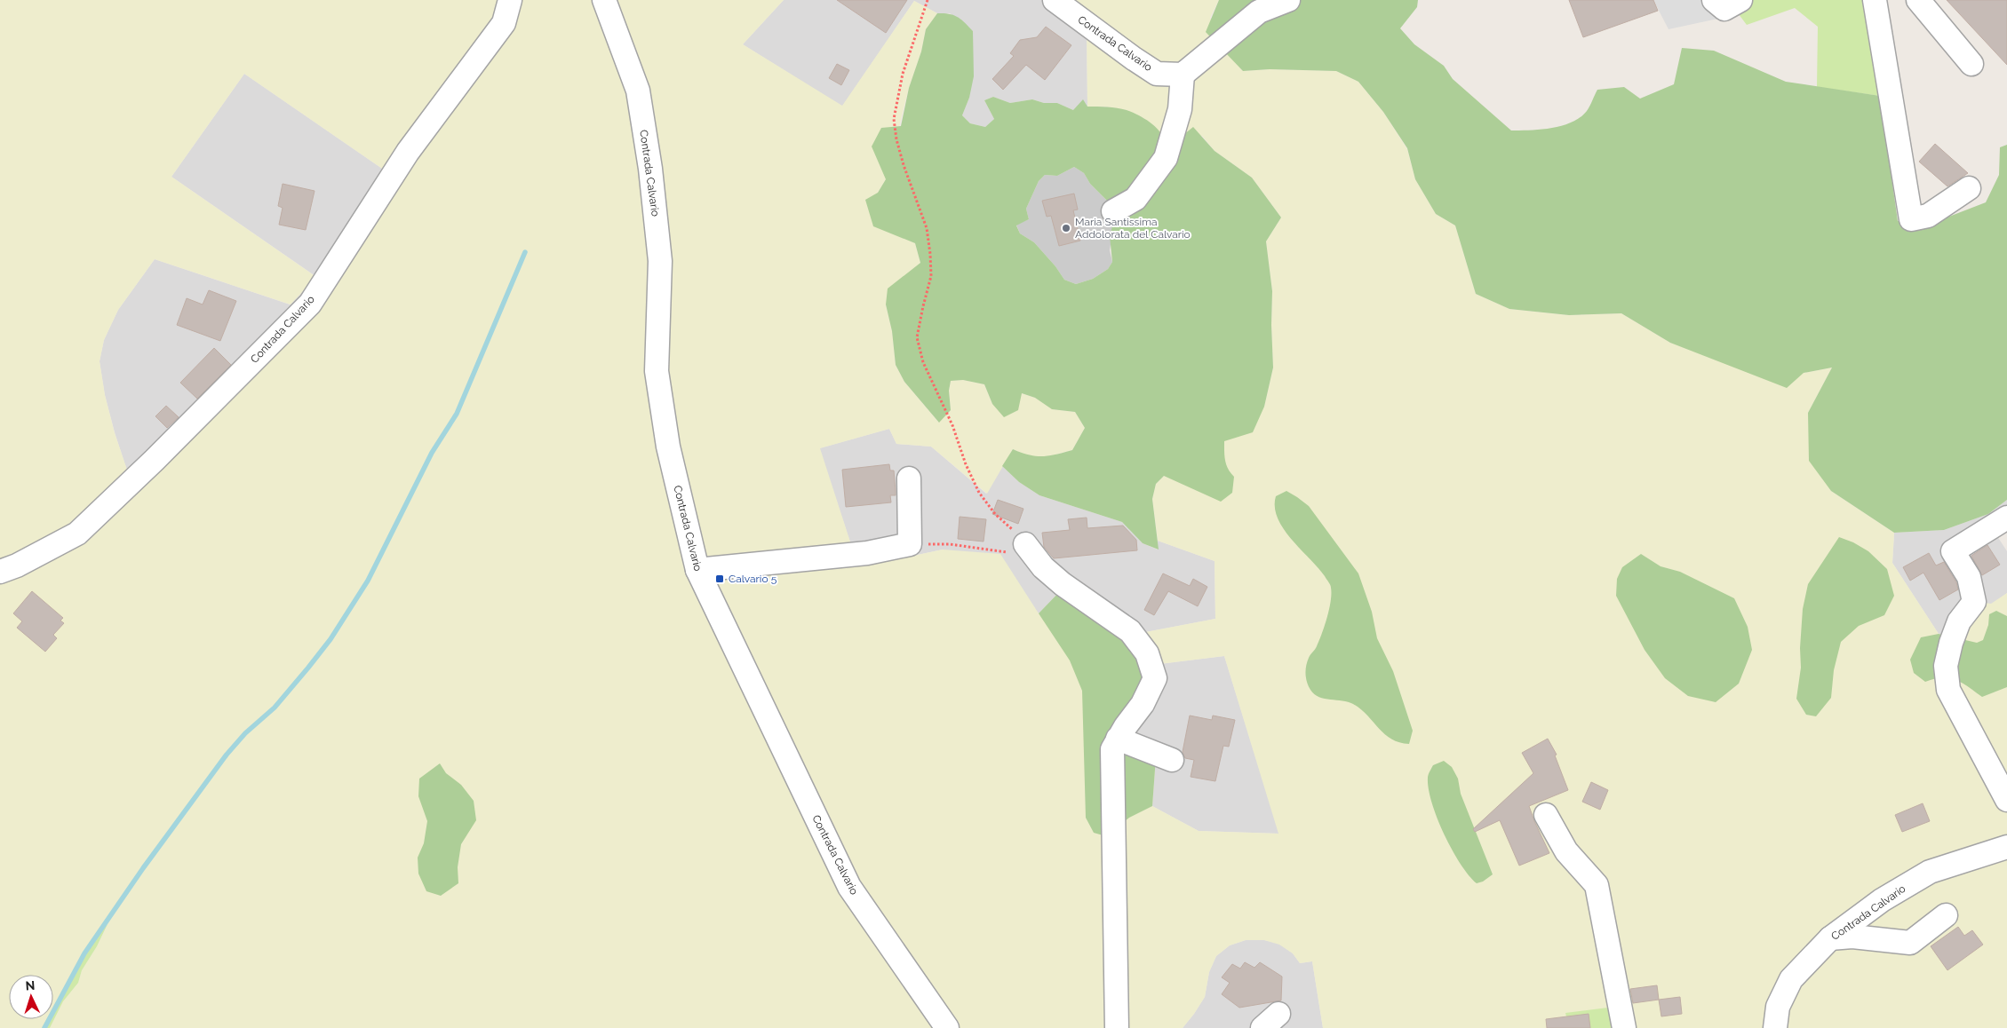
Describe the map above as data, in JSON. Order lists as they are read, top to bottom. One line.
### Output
{"streets":{"street":["Contrada Calvario"]},"places":{"other":["Maria Santissima Addolorata del Calvario"],"transit":["Calvario 5"]},"north":"top"}
